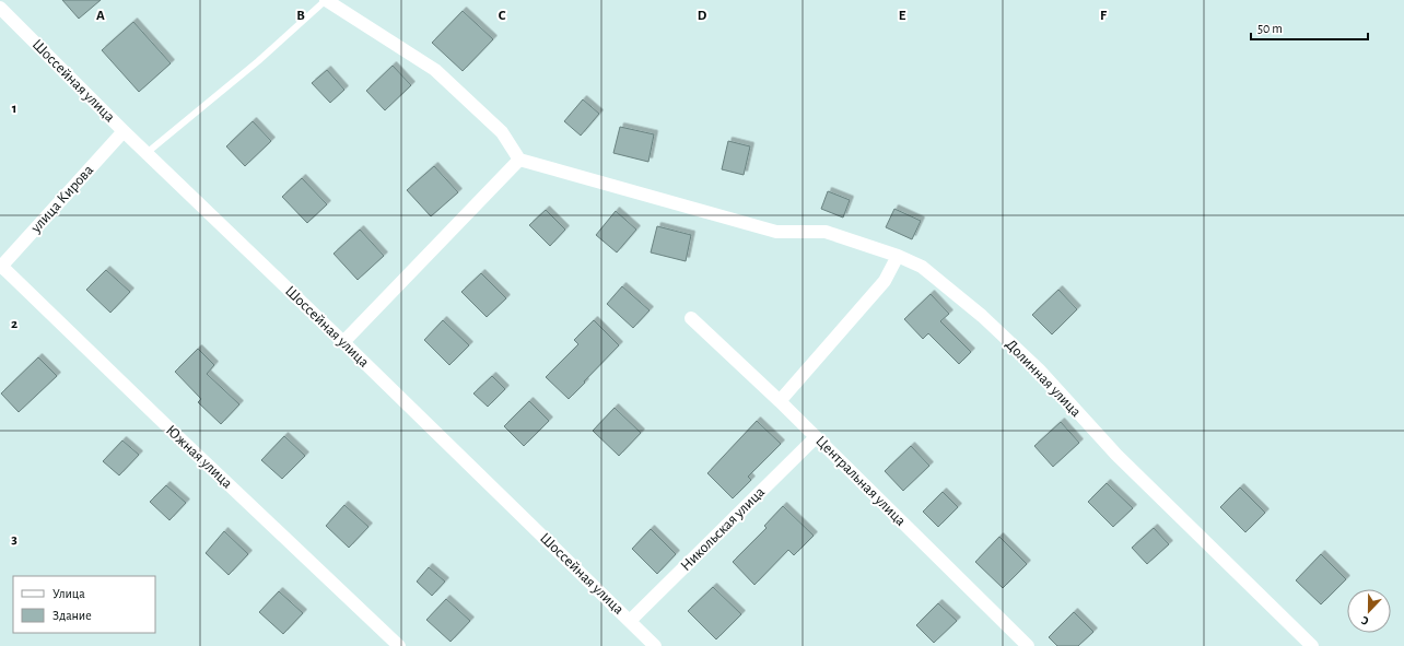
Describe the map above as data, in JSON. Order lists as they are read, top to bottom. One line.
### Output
{"streets":{"street":["Шоссейная улица","улица Кирова","Долинная улица","Южная улица","Центральная улица","Никольская улица"]},"crossings":[["Шоссейная улица","улица Кирова"],["Шоссейная улица","Никольская улица"],["улица Кирова","Южная улица"],["Центральная улица","Никольская улица"]],"legend":["Улица","Здание"],"scale_bar":"50 m","north":"bottom","grid":{"columns":["A","B","C","D","E","F"],"rows":["1","2","3"]}}
